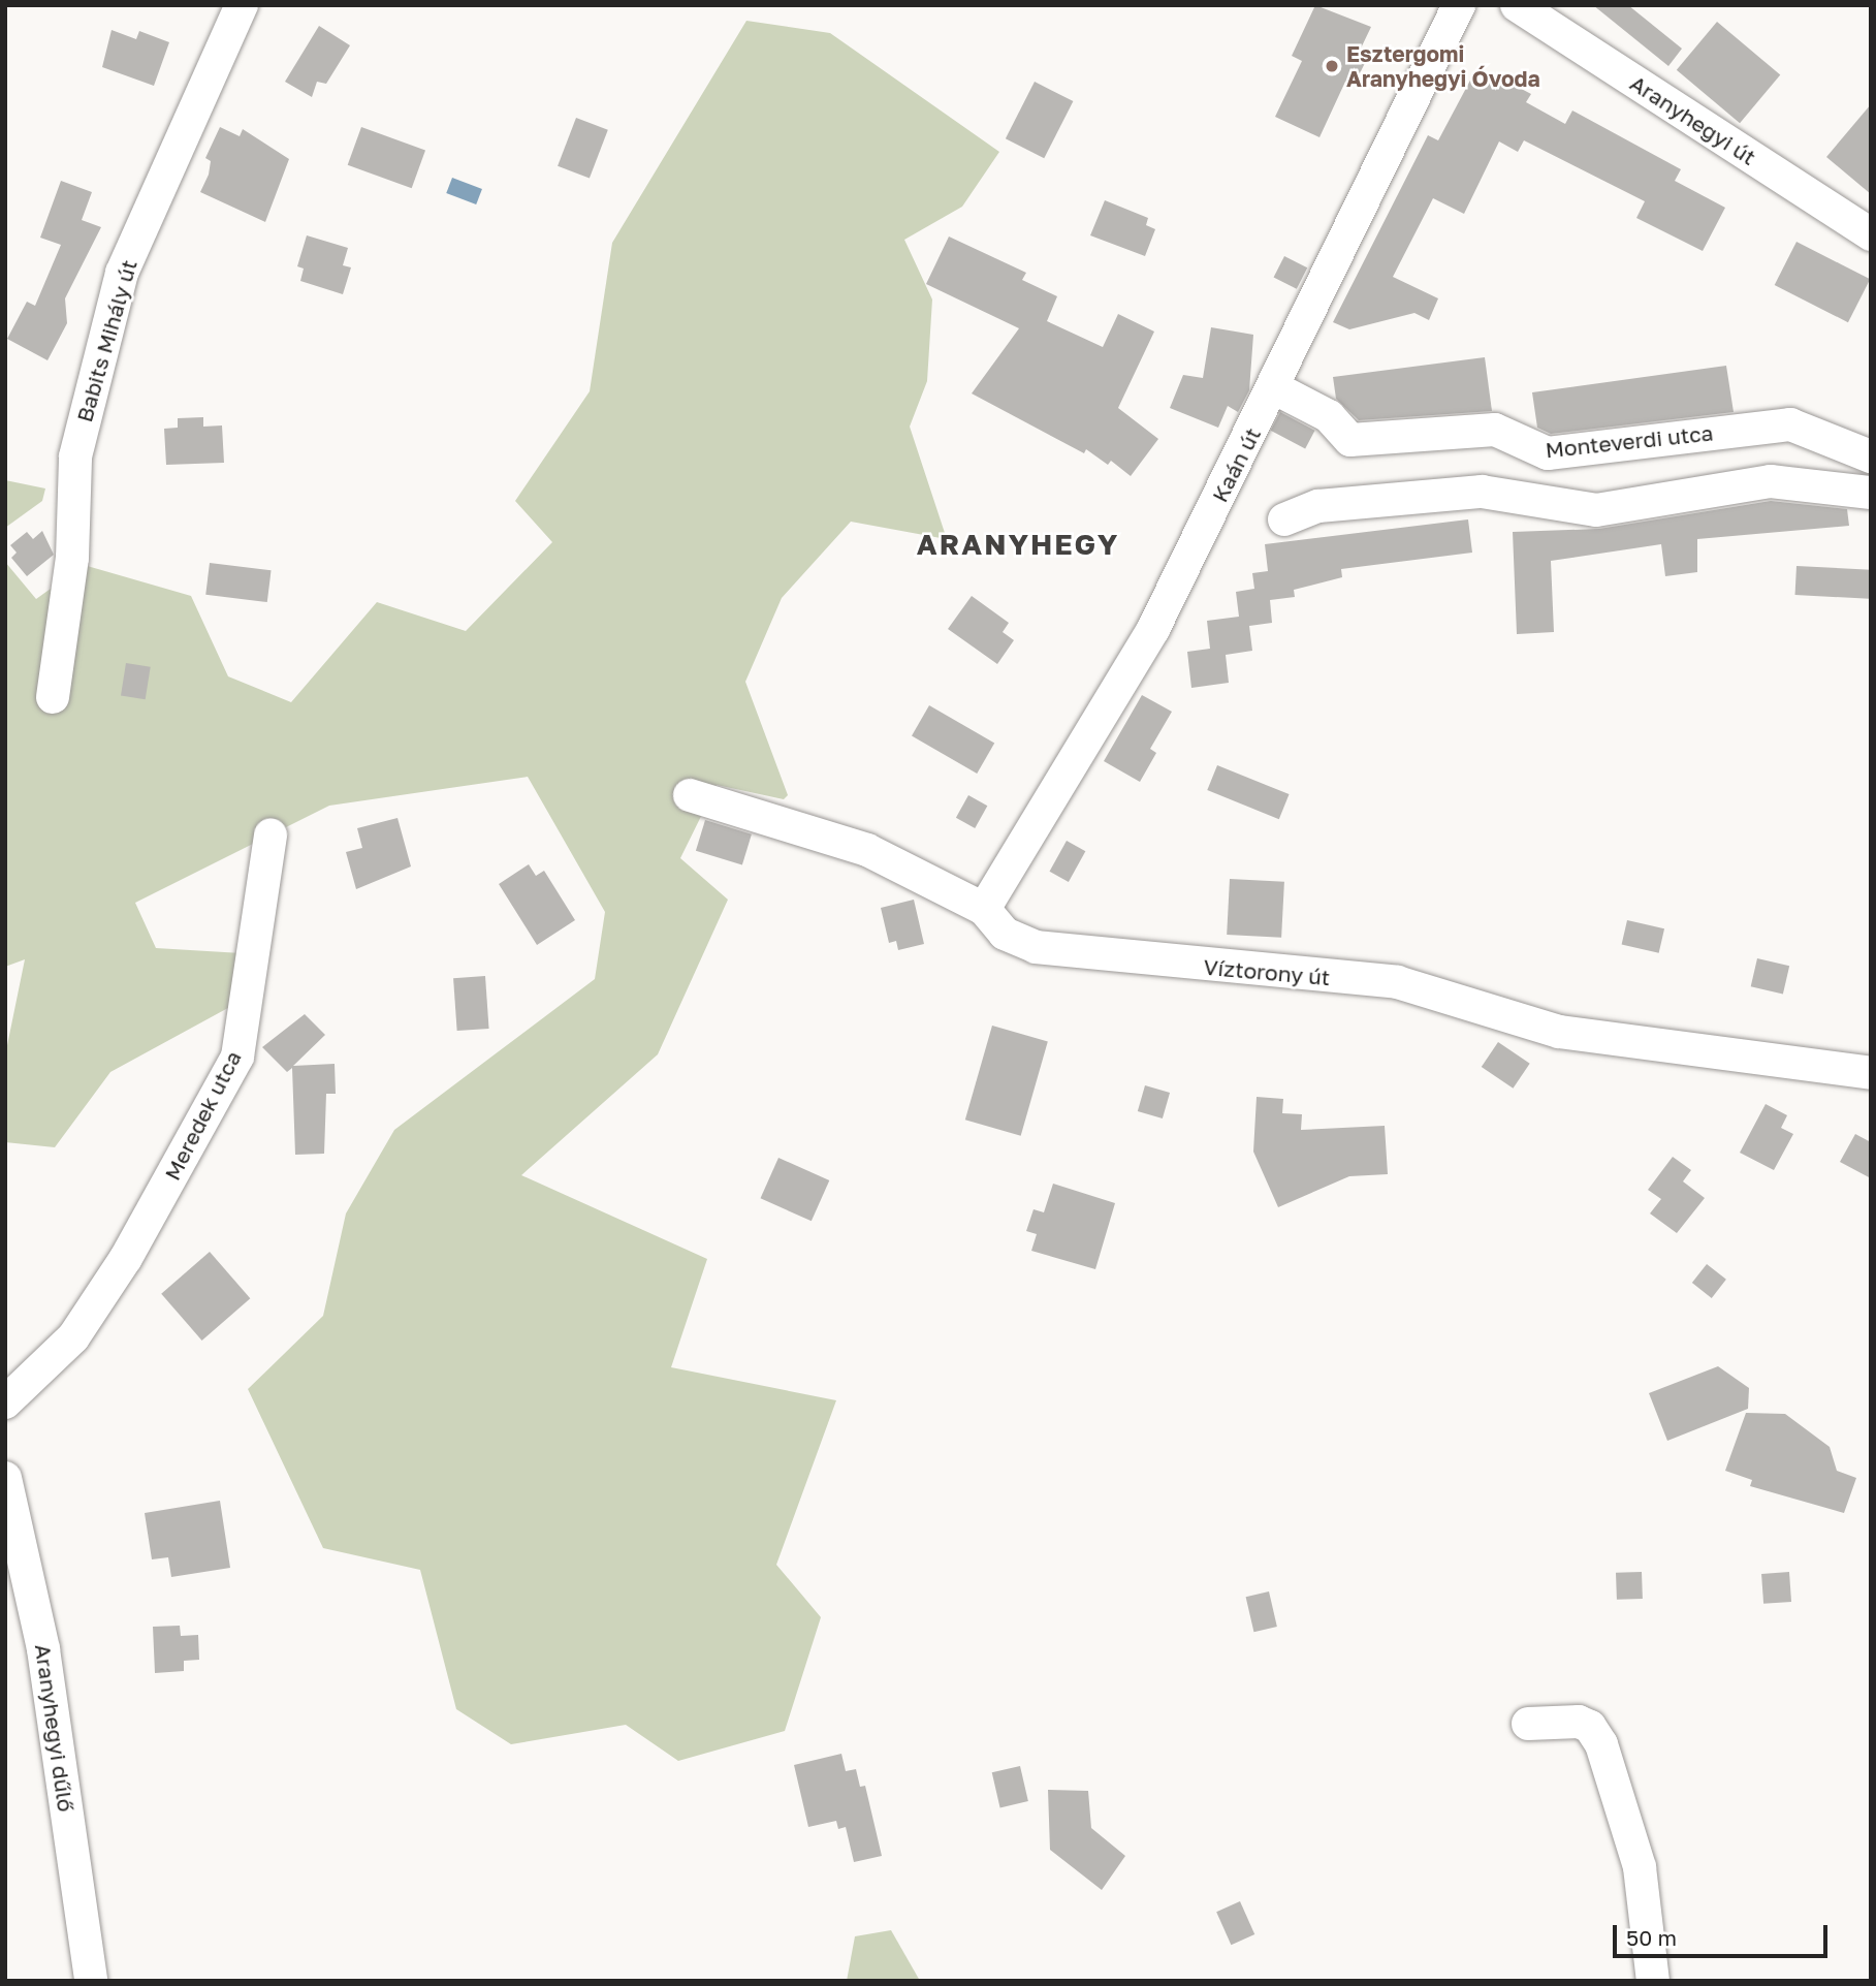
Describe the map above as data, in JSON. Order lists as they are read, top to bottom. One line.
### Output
{"streets":{"street":["Aranyhegyi út","Babits Mihály út","Monteverdi utca","Kaán út","Víztorony út","Meredek utca","Aranyhegyi dűlő"]},"crossings":[["Monteverdi utca","Kaán út"],["Kaán út","Víztorony út"]],"districts":["ARANYHEGY"],"places":["Esztergomi Aranyhegyi Óvoda"],"scale_bar":"50 m"}
